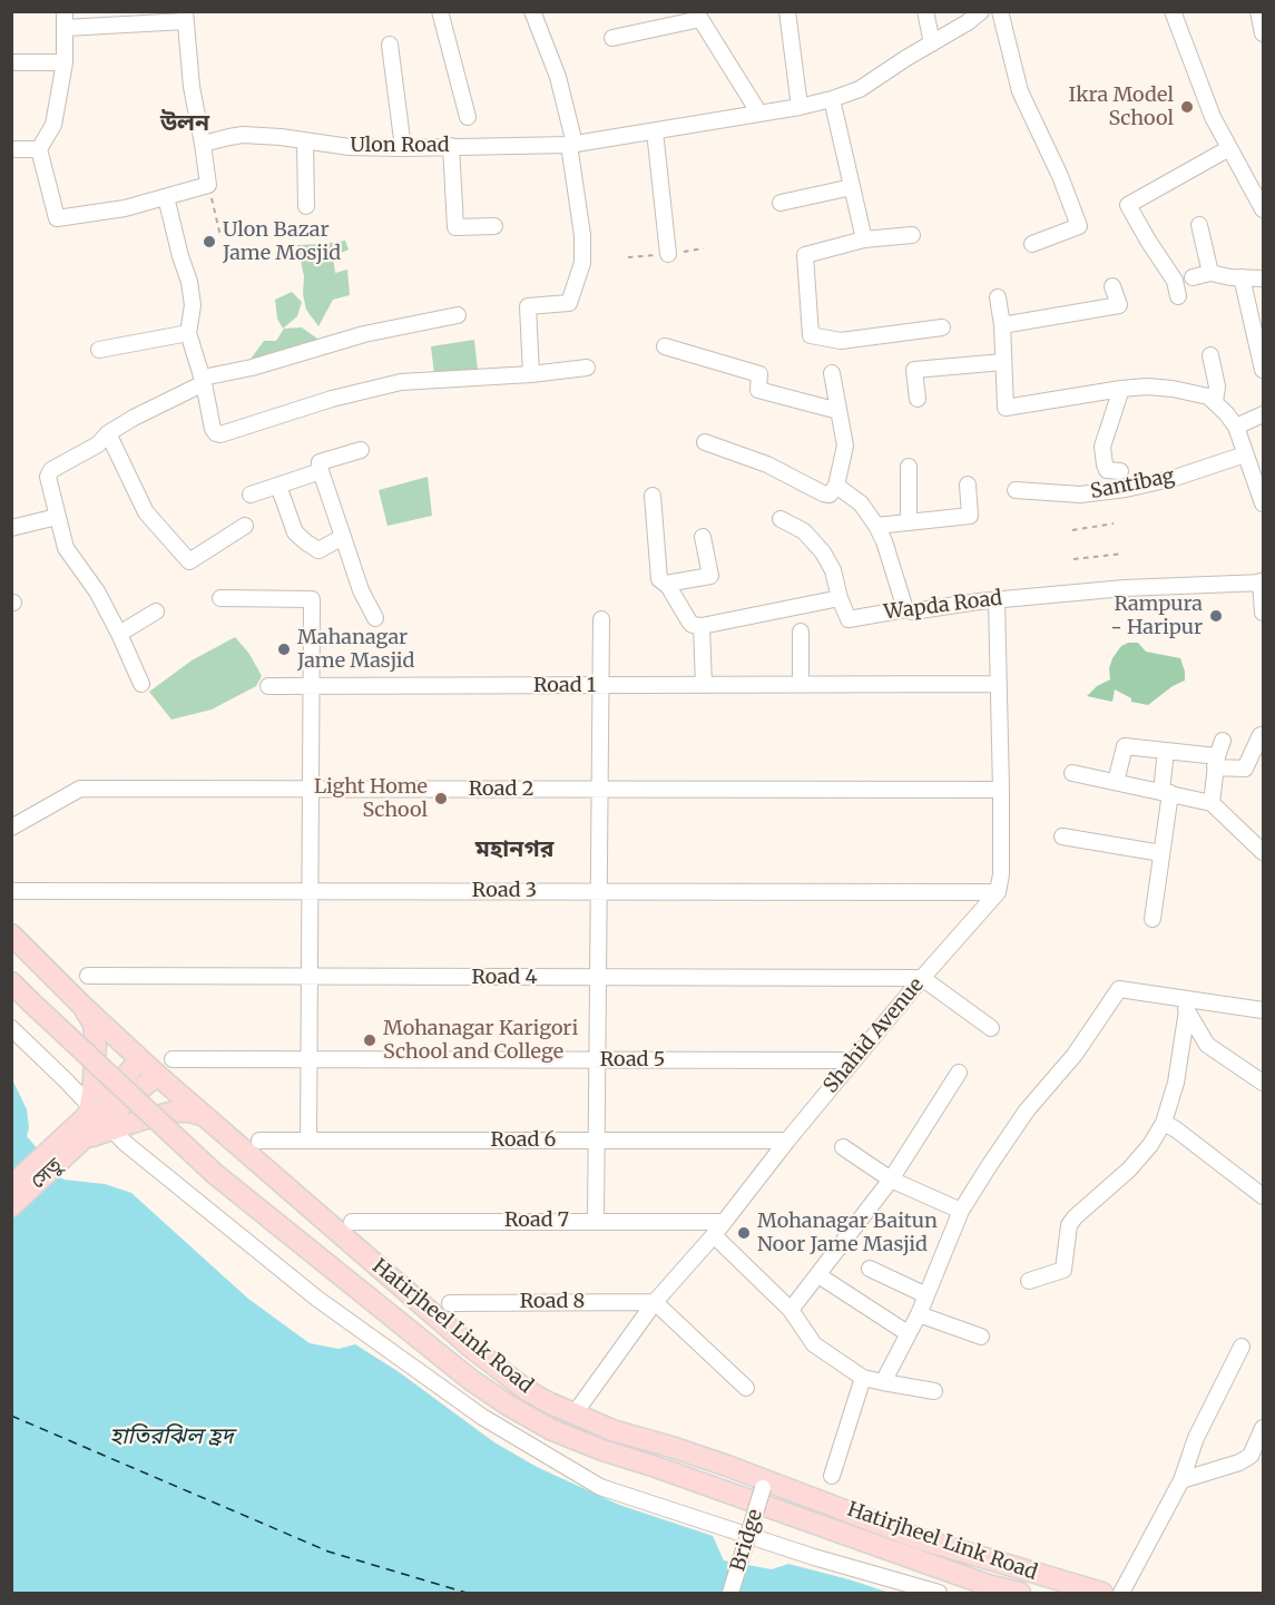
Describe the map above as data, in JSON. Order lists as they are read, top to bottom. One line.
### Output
{"streets":{"main road":["সেতু","Hatirjheel Link Road"],"street":["Ulon Road","Santibag","Wapda Road","Road 1","Road 2","Road 3","Road 4","Shahid Avenue","Road 5","Road 6","Road 7","Road 8","Bridge"]},"crossings":[["Road 3","Shahid Avenue"],["Road 4","Shahid Avenue"],["Shahid Avenue","Road 5"],["Shahid Avenue","Road 6"],["Shahid Avenue","Road 7"],["Shahid Avenue","Road 8"],["Shahid Avenue","Hatirjheel Link Road"]],"districts":["উলন","মহানগর"],"water":["হাতিরঝিল হ্রদ"],"places":["Ikra Model School","Ulon Bazar Jame Mosjid","Rampura - Haripur","Mahanagar Jame Masjid","Light Home School","Mohanagar Karigori School and College","Mohanagar Baitun Noor Jame Masjid"]}
